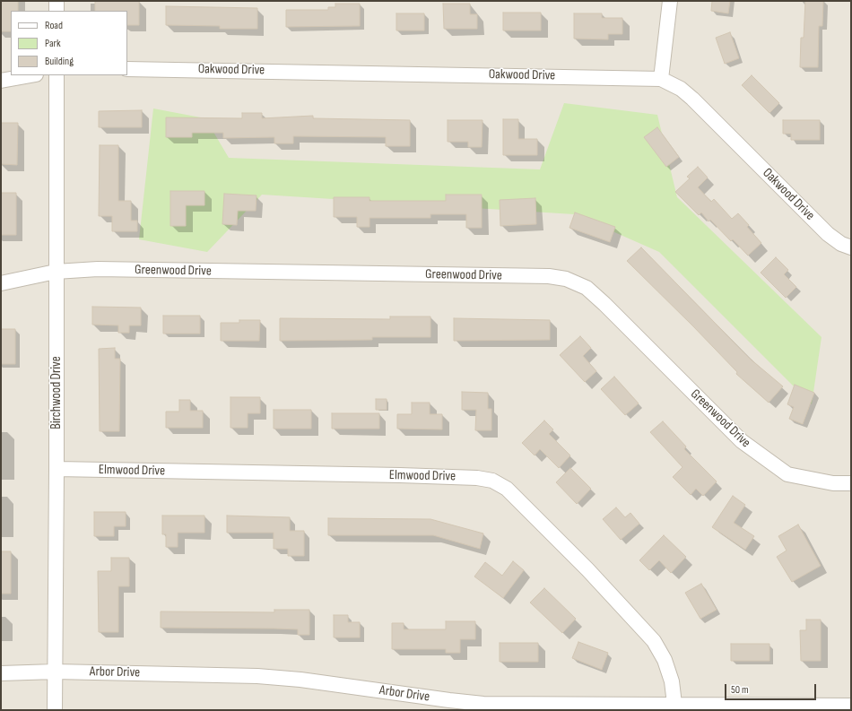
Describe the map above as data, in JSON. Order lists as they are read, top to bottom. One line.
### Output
{"streets":{"street":["Oakwood Drive","Greenwood Drive","Birchwood Drive","Elmwood Drive","Arbor Drive"]},"crossings":[["Greenwood Drive","Birchwood Drive"],["Birchwood Drive","Elmwood Drive"],["Birchwood Drive","Arbor Drive"],["Elmwood Drive","Arbor Drive"]],"legend":["Road","Park","Building"],"scale_bar":"50 m"}
